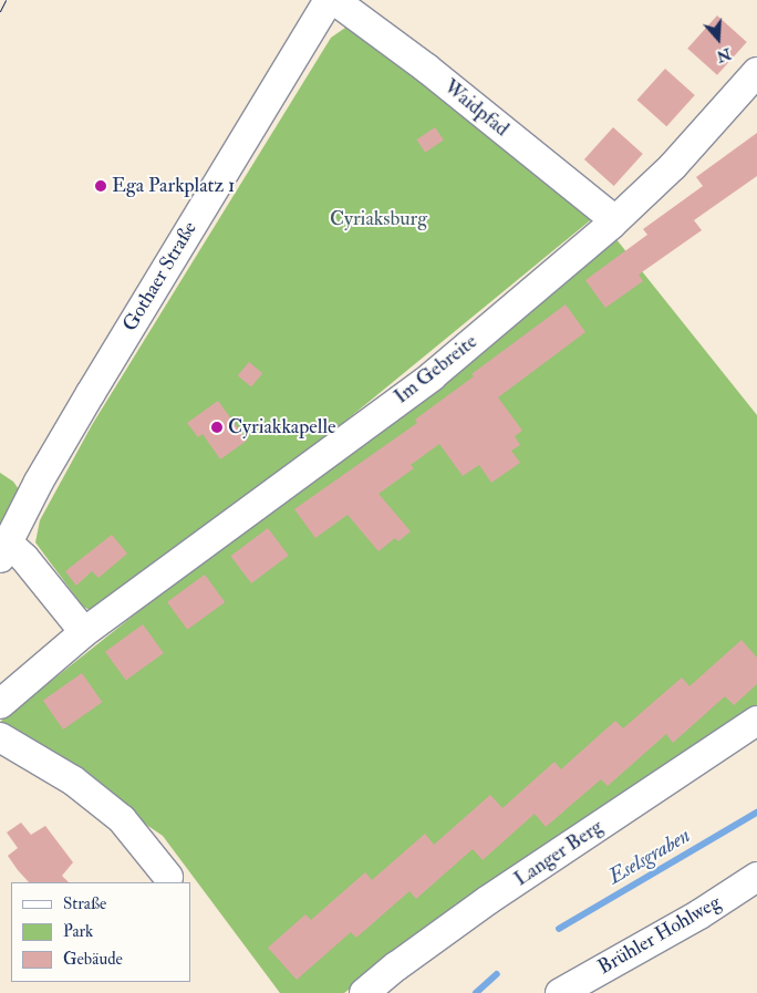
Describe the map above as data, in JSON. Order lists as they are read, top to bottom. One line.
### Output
{"streets":{"street":["Waidpfad","Gothaer Straße","Im Gebreite","Langer Berg","Brühler Hohlweg"]},"crossings":[["Waidpfad","Im Gebreite"]],"water":["Eselsgraben"],"parks":["Cyriaksburg"],"places":["Ega Parkplatz 1","Cyriakkapelle"],"legend":["Straße","Park","Gebäude"],"north":"bottom"}
